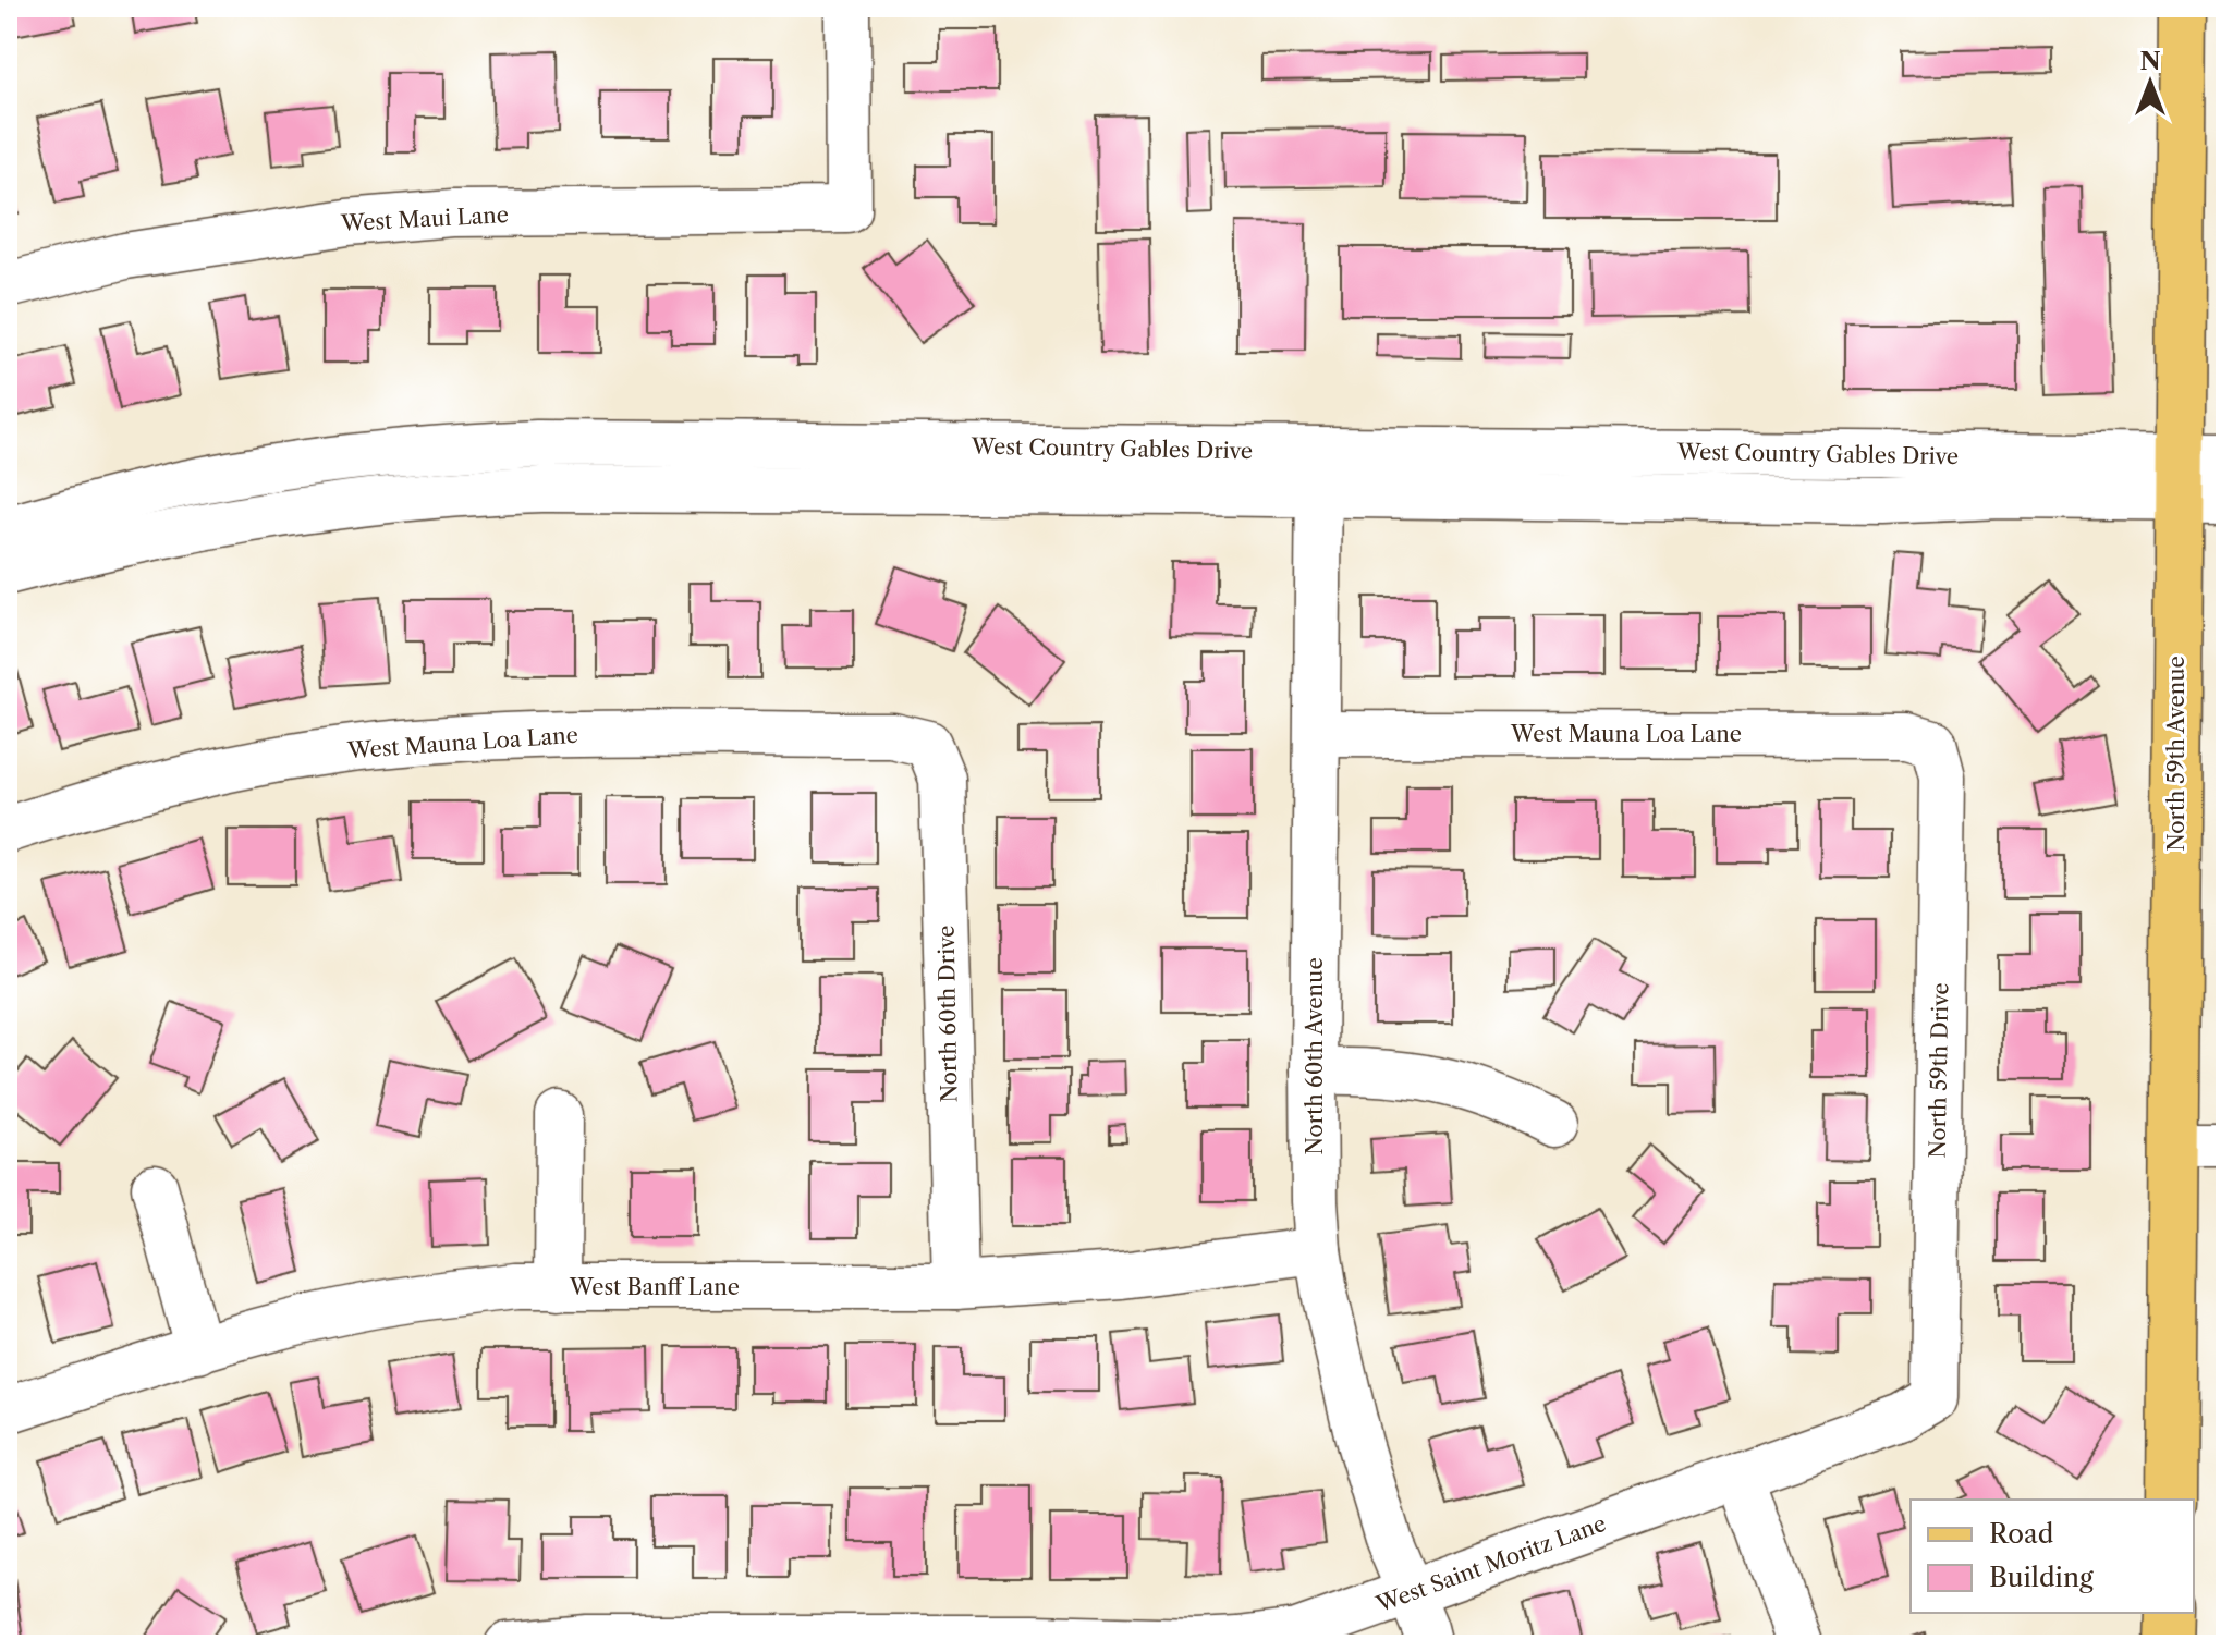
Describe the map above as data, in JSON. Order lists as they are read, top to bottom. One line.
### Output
{"streets":{"main road":["North 59th Avenue"],"street":["West Maui Lane","West Country Gables Drive","West Mauna Loa Lane","North 60th Drive","North 60th Avenue","North 59th Drive","West Banff Lane","West Saint Moritz Lane"]},"crossings":[["West Country Gables Drive","North 59th Avenue"],["West Country Gables Drive","North 60th Avenue"],["West Mauna Loa Lane","North 60th Drive"],["West Mauna Loa Lane","North 60th Avenue"],["West Mauna Loa Lane","North 59th Drive"],["North 60th Drive","West Banff Lane"],["North 60th Avenue","West Banff Lane"],["North 60th Avenue","West Saint Moritz Lane"],["North 59th Drive","West Saint Moritz Lane"]],"legend":["Road","Building"],"north":"top"}
